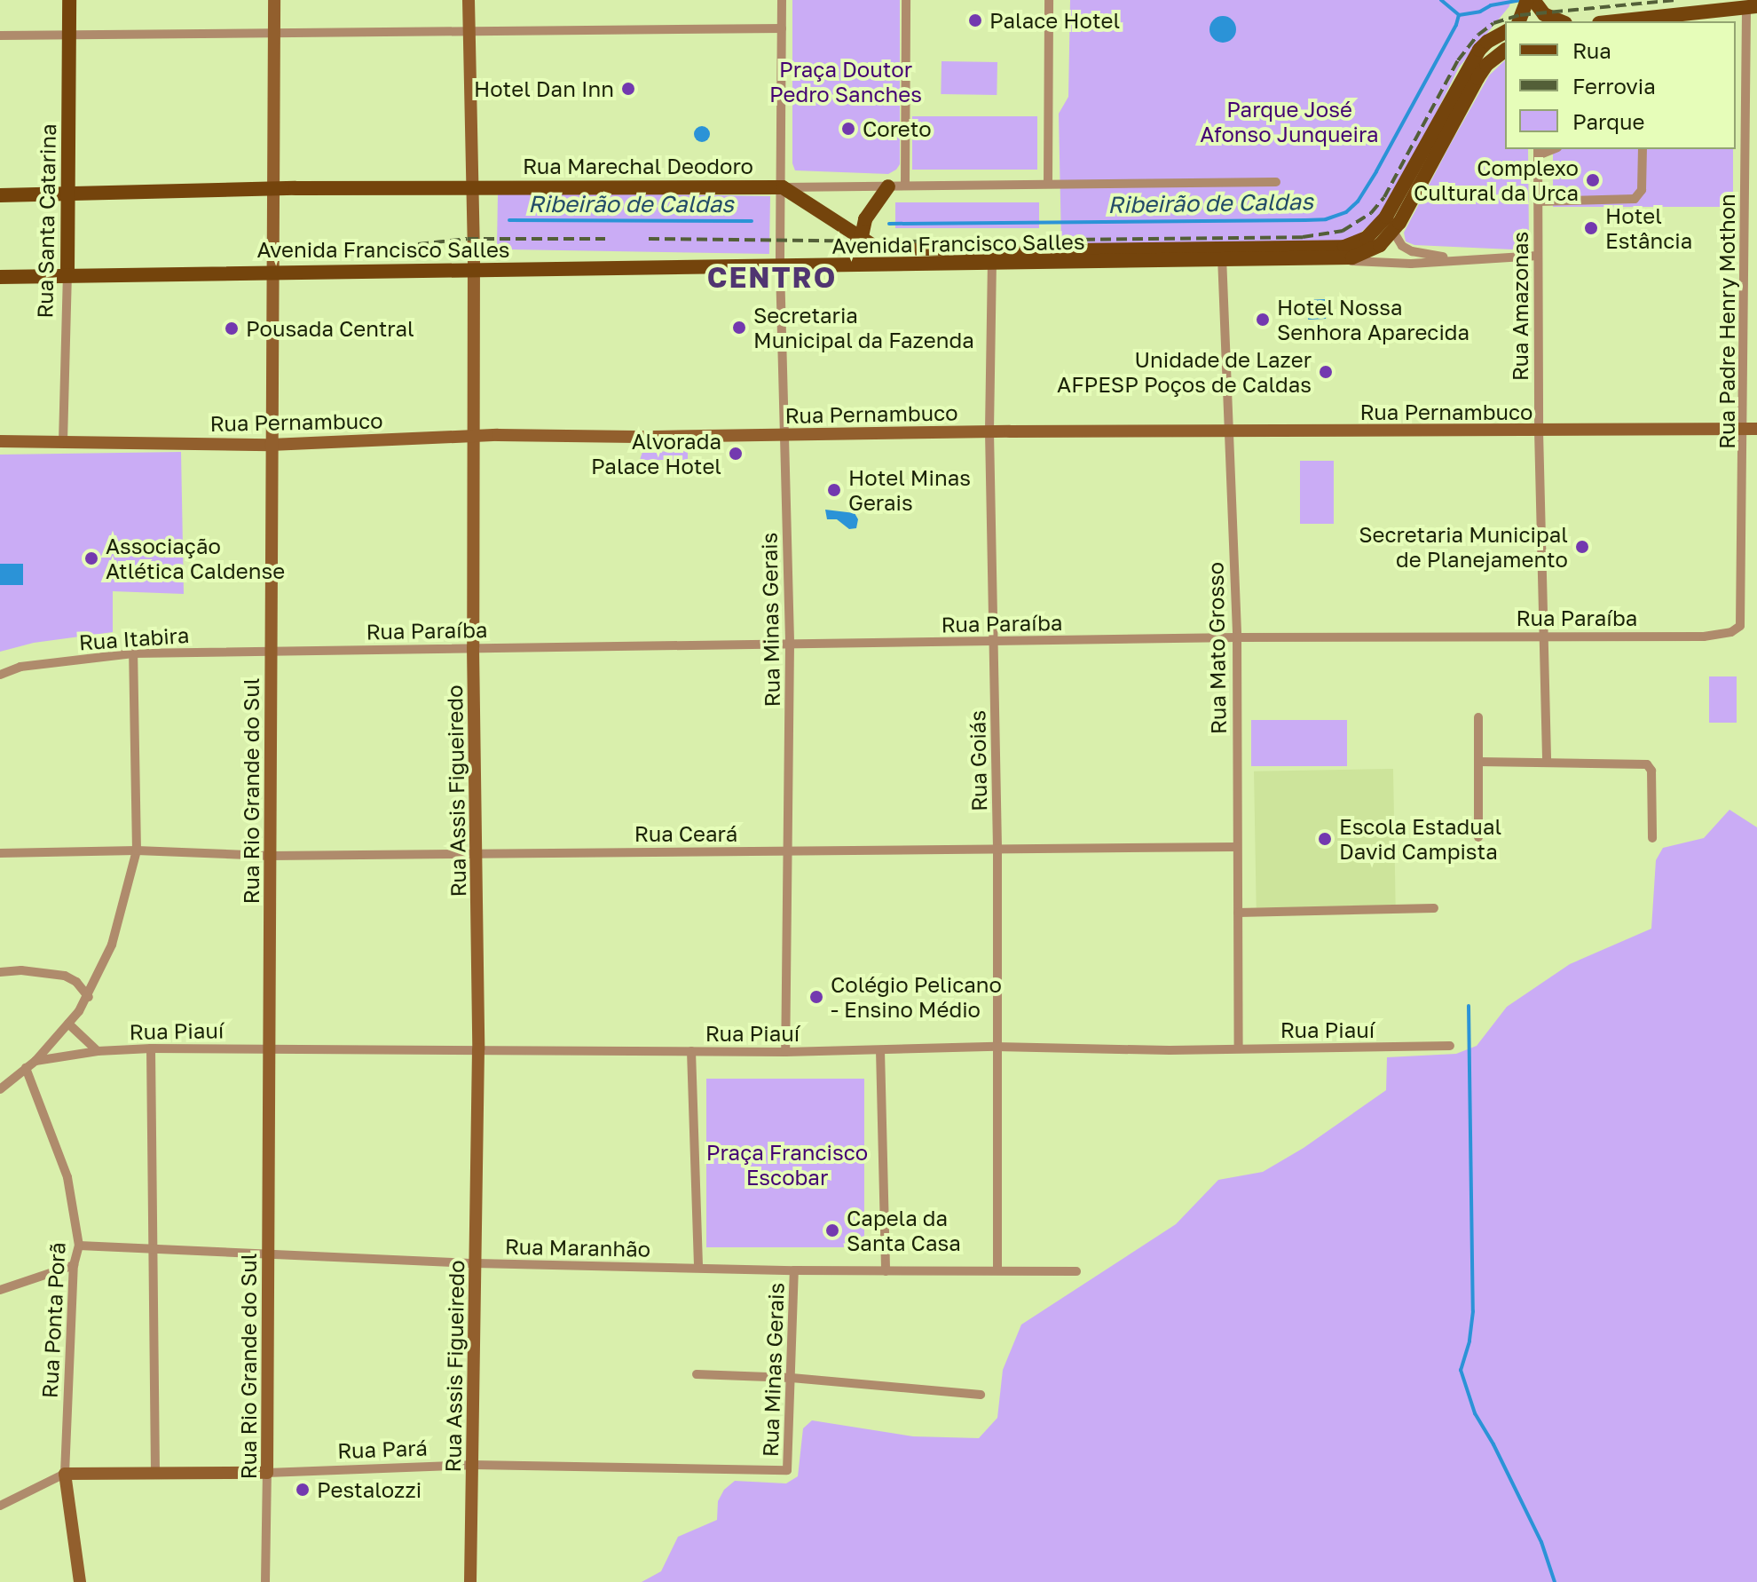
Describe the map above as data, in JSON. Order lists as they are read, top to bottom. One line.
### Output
{"streets":{"main road":["Rua Marechal Deodoro","Rua Santa Catarina","Avenida Francisco Salles"],"street":["Rua Amazonas","Rua Padre Henry Mothon","Rua Pernambuco","Rua Paraíba","Rua Minas Gerais","Rua Itabira","Rua Mato Grosso","Rua Goiás","Rua Rio Grande do Sul","Rua Assis Figueiredo","Rua Ceará","Rua Piauí","Rua Maranhão","Rua Ponta Porã","Rua Pará"]},"crossings":[["Rua Marechal Deodoro","Rua Santa Catarina"],["Rua Marechal Deodoro","Avenida Francisco Salles"],["Rua Marechal Deodoro","Rua Minas Gerais"],["Rua Marechal Deodoro","Rua Rio Grande do Sul"],["Rua Marechal Deodoro","Rua Assis Figueiredo"],["Rua Santa Catarina","Avenida Francisco Salles"],["Rua Santa Catarina","Rua Pernambuco"],["Avenida Francisco Salles","Rua Minas Gerais"],["Avenida Francisco Salles","Rua Mato Grosso"],["Avenida Francisco Salles","Rua Goiás"],["Avenida Francisco Salles","Rua Rio Grande do Sul"],["Avenida Francisco Salles","Rua Assis Figueiredo"],["Rua Amazonas","Rua Pernambuco"],["Rua Amazonas","Rua Paraíba"],["Rua Padre Henry Mothon","Rua Pernambuco"],["Rua Padre Henry Mothon","Rua Paraíba"],["Rua Pernambuco","Rua Minas Gerais"],["Rua Pernambuco","Rua Mato Grosso"],["Rua Pernambuco","Rua Goiás"],["Rua Pernambuco","Rua Rio Grande do Sul"],["Rua Pernambuco","Rua Assis Figueiredo"],["Rua Paraíba","Rua Minas Gerais"],["Rua Paraíba","Rua Itabira"],["Rua Paraíba","Rua Mato Grosso"],["Rua Paraíba","Rua Goiás"],["Rua Paraíba","Rua Rio Grande do Sul"],["Rua Paraíba","Rua Assis Figueiredo"],["Rua Minas Gerais","Rua Ceará"],["Rua Minas Gerais","Rua Piauí"],["Rua Minas Gerais","Rua Maranhão"],["Rua Minas Gerais","Rua Pará"],["Rua Itabira","Rua Rio Grande do Sul"],["Rua Mato Grosso","Rua Ceará"],["Rua Mato Grosso","Rua Piauí"],["Rua Goiás","Rua Ceará"],["Rua Goiás","Rua Piauí"],["Rua Goiás","Rua Maranhão"],["Rua Rio Grande do Sul","Rua Ceará"],["Rua Rio Grande do Sul","Rua Piauí"],["Rua Rio Grande do Sul","Rua Maranhão"],["Rua Rio Grande do Sul","Rua Pará"],["Rua Assis Figueiredo","Rua Ceará"],["Rua Assis Figueiredo","Rua Piauí"],["Rua Assis Figueiredo","Rua Maranhão"],["Rua Assis Figueiredo","Rua Pará"],["Rua Maranhão","Rua Ponta Porã"],["Rua Ponta Porã","Rua Pará"]],"districts":["CENTRO"],"water":["Ribeirão de Caldas"],"parks":["Praça Doutor Pedro Sanches","Parque José Afonso Junqueira","Praça Francisco Escobar"],"places":["Palace Hotel","Hotel Dan Inn","Coreto","Complexo Cultural da Urca","Hotel Estância","Hotel Nossa Senhora Aparecida","Secretaria Municipal da Fazenda","Pousada Central","Unidade de Lazer AFPESP Poços de Caldas","Alvorada Palace Hotel","Hotel Minas Gerais","Secretaria Municipal de Planejamento","Associação Atlética Caldense","Escola Estadual David Campista","Colégio Pelicano - Ensino Médio","Capela da Santa Casa","Pestalozzi"],"legend":["Rua","Ferrovia","Parque"]}
